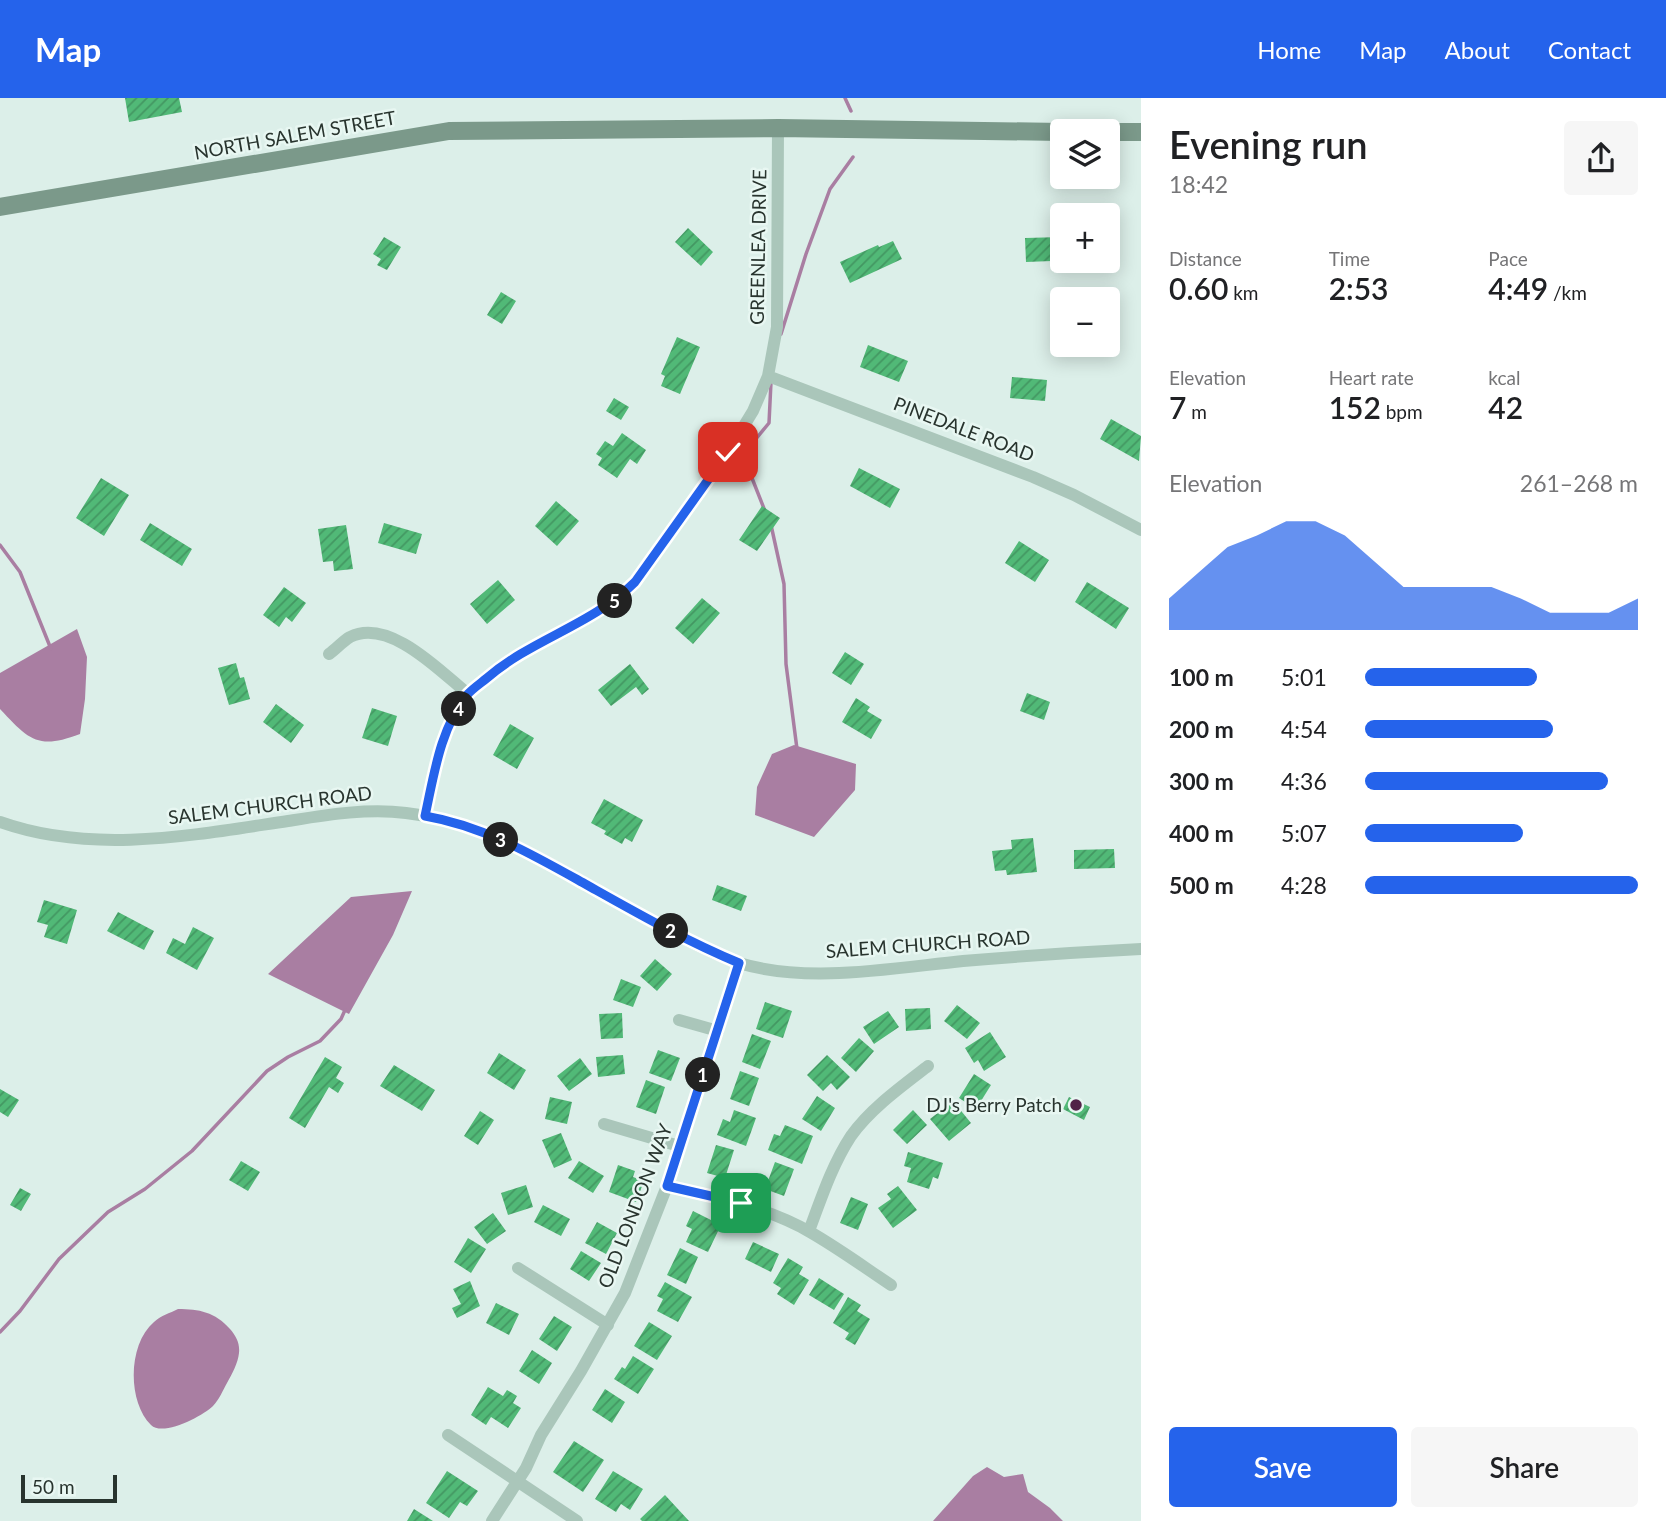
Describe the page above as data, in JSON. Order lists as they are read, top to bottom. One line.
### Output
{"streets":{"main road":["NORTH SALEM STREET"],"street":["GREENLEA DRIVE","PINEDALE ROAD","SALEM CHURCH ROAD","OLD LONDON WAY"]},"crossings":[["NORTH SALEM STREET","GREENLEA DRIVE"],["GREENLEA DRIVE","PINEDALE ROAD"],["GREENLEA DRIVE","SALEM CHURCH ROAD"],["SALEM CHURCH ROAD","OLD LONDON WAY"]],"places":["DJ's Berry Patch"],"scale_bar":"50 m","page":{"header":"Map","nav":["Home","Map","About","Contact"],"heading":["Evening run","18:42"],"map_buttons":["+","−"],"stats":[["Distance","0.60 km"],["Time","2:53"],["Pace","4:49 /km"],["Elevation","7 m"],["Heart rate","152 bpm"],["kcal","42"]],"chart":["Elevation","261–268 m"],"pins":["5","4","3","2","1"],"list":[{"name":"100 m","note":"5:01"},{"name":"200 m","note":"4:54"},{"name":"300 m","note":"4:36"},{"name":"400 m","note":"5:07"},{"name":"500 m","note":"4:28"}],"buttons":["Save","Share"],"scale":"50 m"}}
